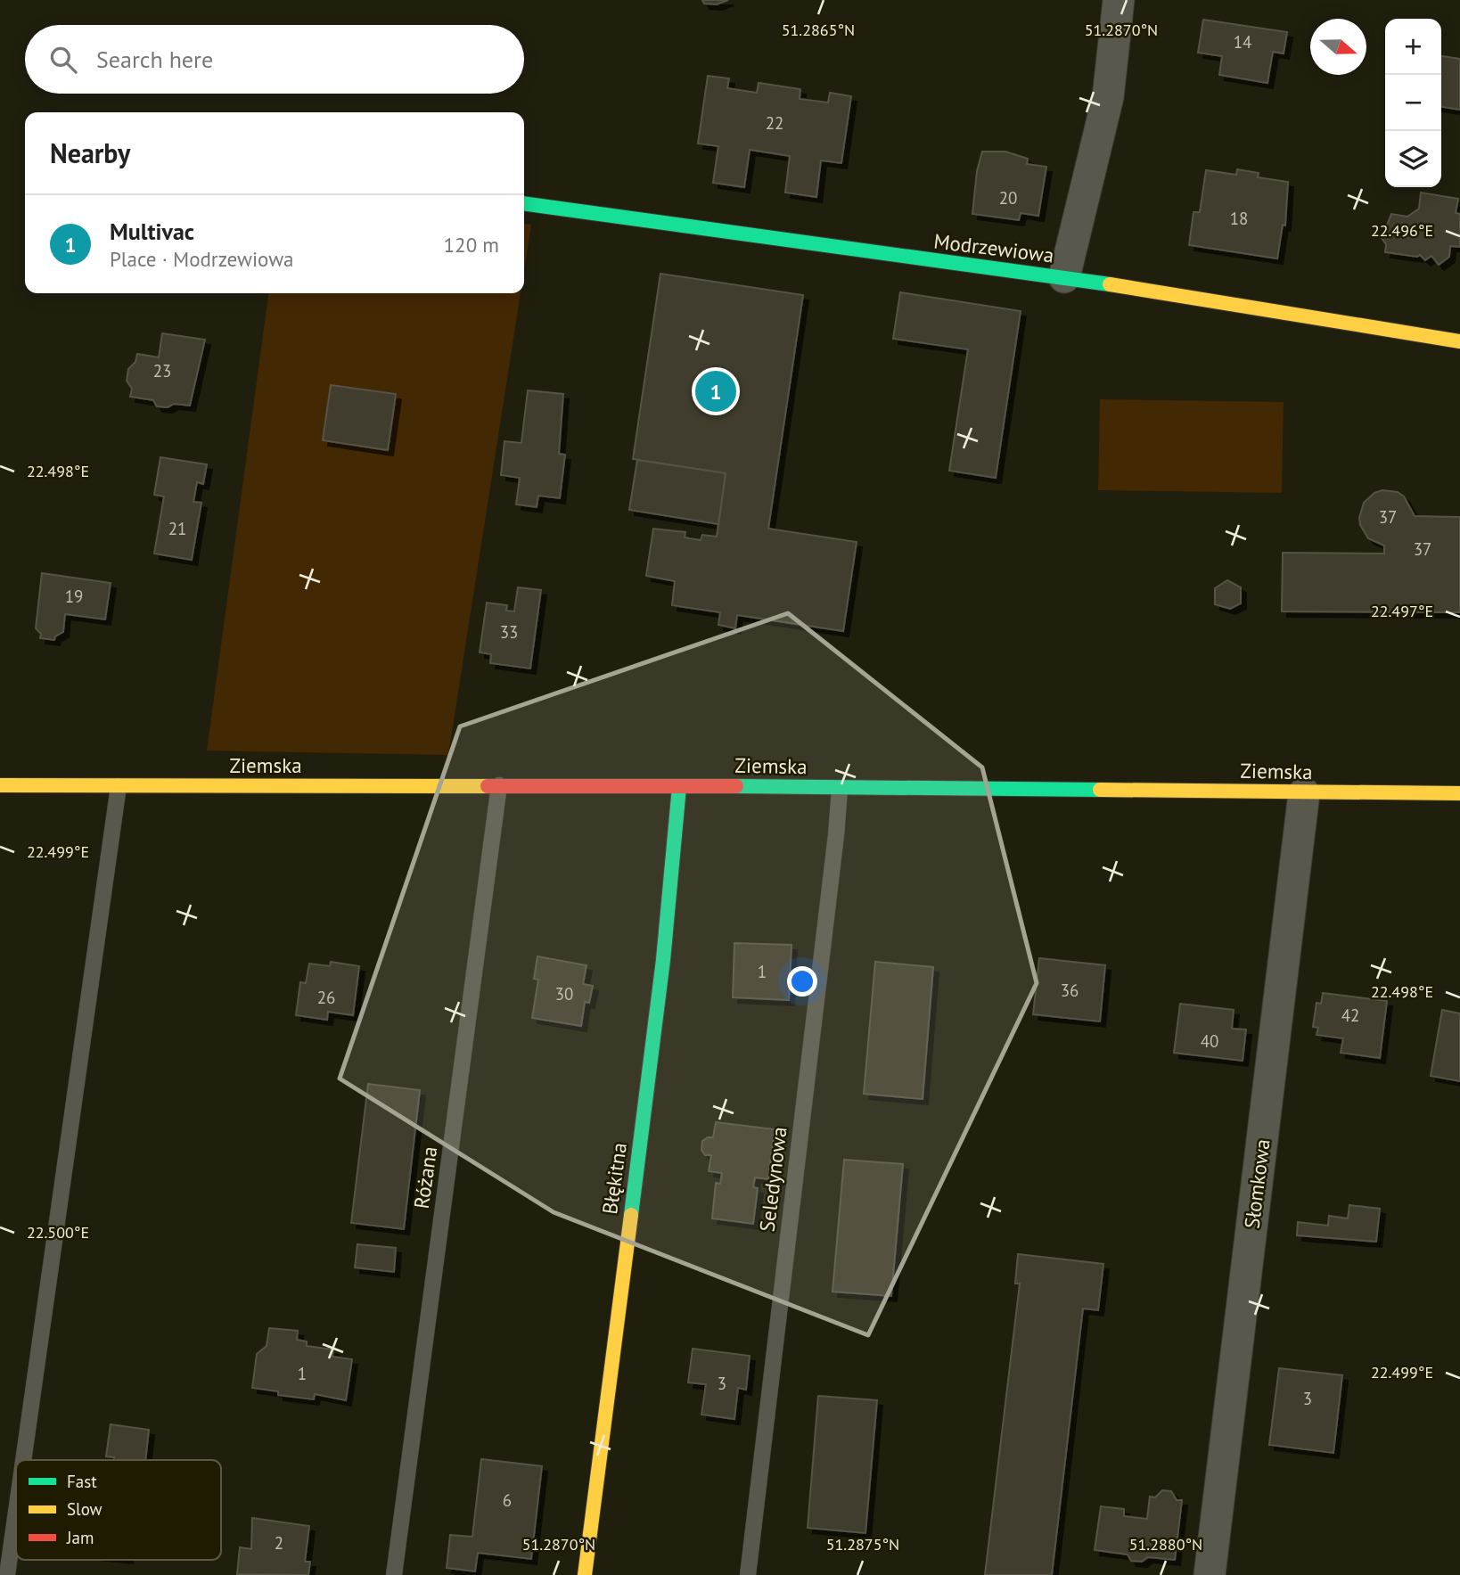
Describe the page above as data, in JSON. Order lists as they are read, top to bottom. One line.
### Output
{"streets":{"street":["Modrzewiowa","Ziemska","Błękitna","Słomkowa"],"lane":["Różana","Seledynowa"]},"crossings":[["Ziemska","Różana"],["Ziemska","Błękitna"],["Ziemska","Seledynowa"],["Ziemska","Słomkowa"]],"house_numbers":["14","22","20","18","23","37","21","37","19","33","1","36","30","26","42","40","1","3","3","6","2"],"legend":["Fast","Slow","Jam"],"north":"right","page":{"map_buttons":["+","−"],"search":"Search here","heading":"Nearby","list":[{"mark":"1","name":"Multivac","note":"Place · Modrzewiowa","value":"120 m"}],"pins":"1"},"coordinates":["51.2865°N","51.2870°N","22.496°E","22.498°E","22.497°E","22.499°E","22.500°E","51.2875°N","51.2880°N"]}
